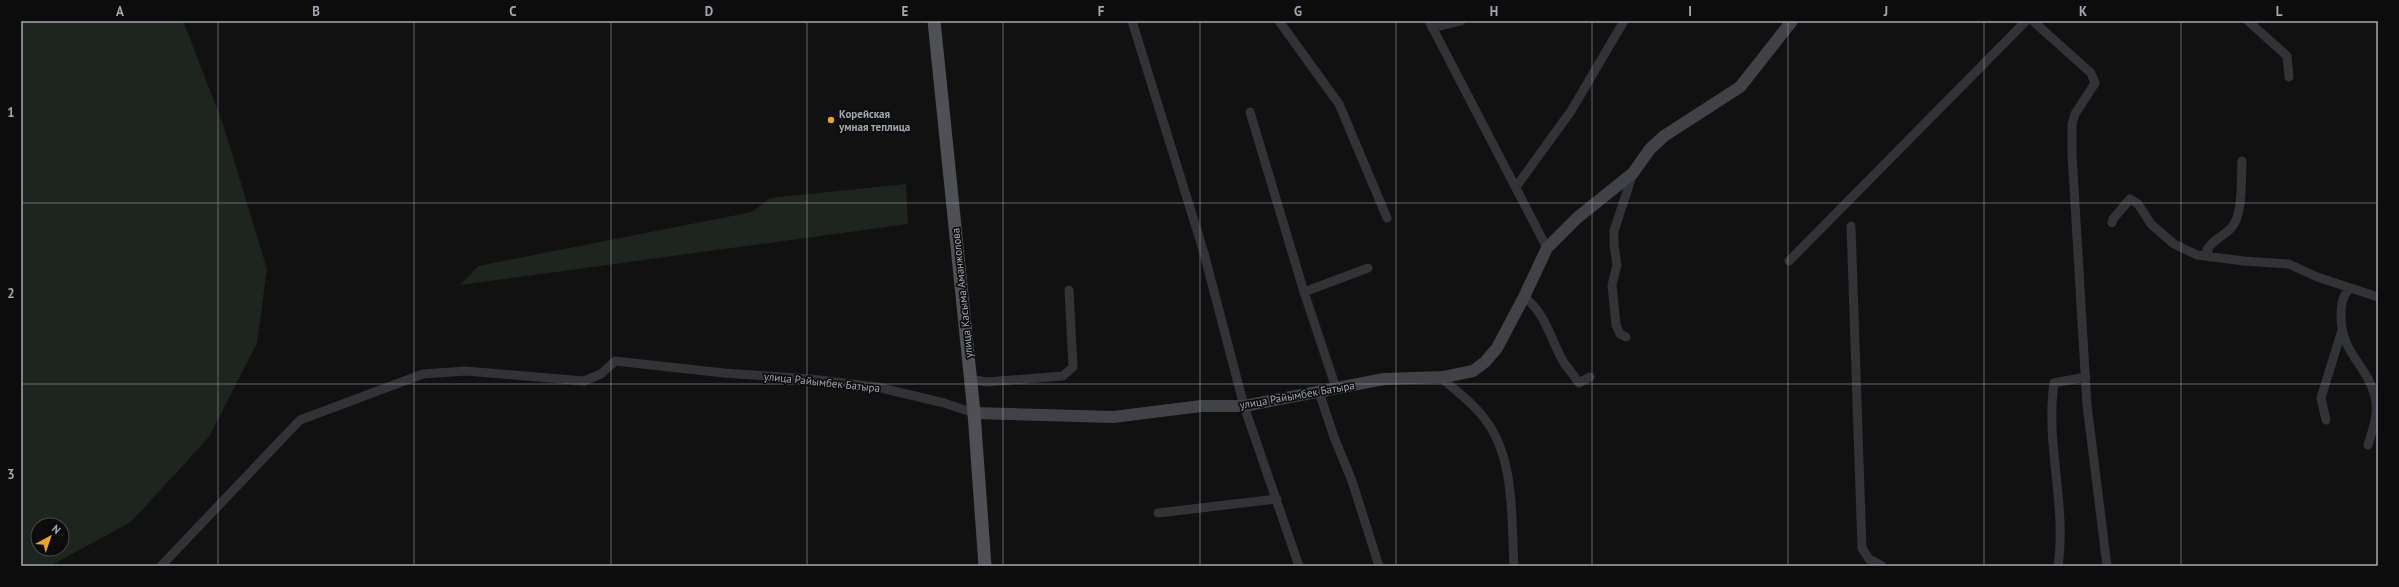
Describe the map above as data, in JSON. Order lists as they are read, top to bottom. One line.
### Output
{"streets":{"main road":["улица Касыма Аманжолова"],"street":["улица Райымбек Батыра"]},"crossings":[["улица Касыма Аманжолова","улица Райымбек Батыра"]],"places":["Корейская умная теплица"],"north":"top right","grid":{"columns":["A","B","C","D","E","F","G","H","I","J","K","L"],"rows":["1","2","3"]}}
